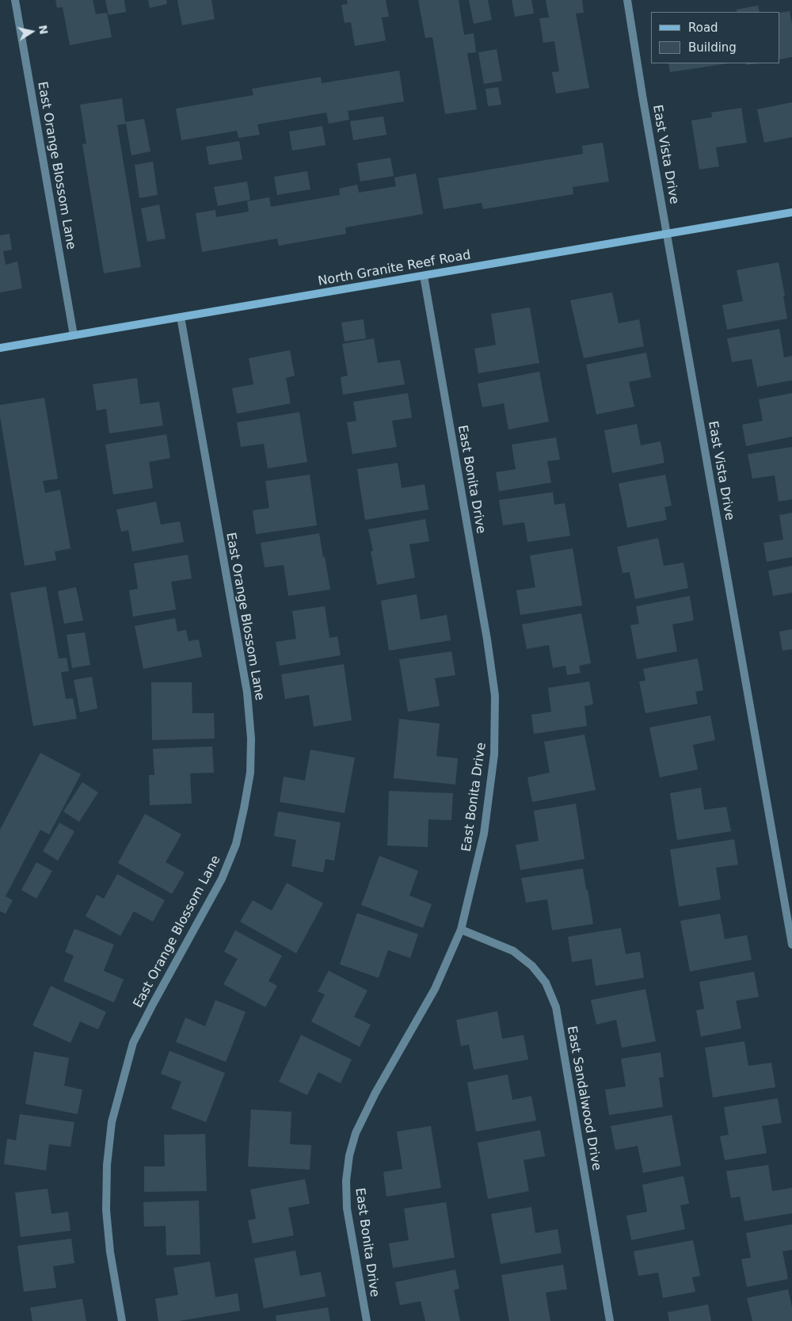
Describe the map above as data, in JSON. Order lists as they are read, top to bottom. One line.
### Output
{"streets":{"street":["East Vista Drive","East Orange Blossom Lane","North Granite Reef Road","East Bonita Drive","East Sandalwood Drive"]},"crossings":[["East Vista Drive","North Granite Reef Road"],["East Orange Blossom Lane","North Granite Reef Road"],["North Granite Reef Road","East Bonita Drive"],["East Bonita Drive","East Sandalwood Drive"]],"legend":["Road","Building"],"north":"right"}
